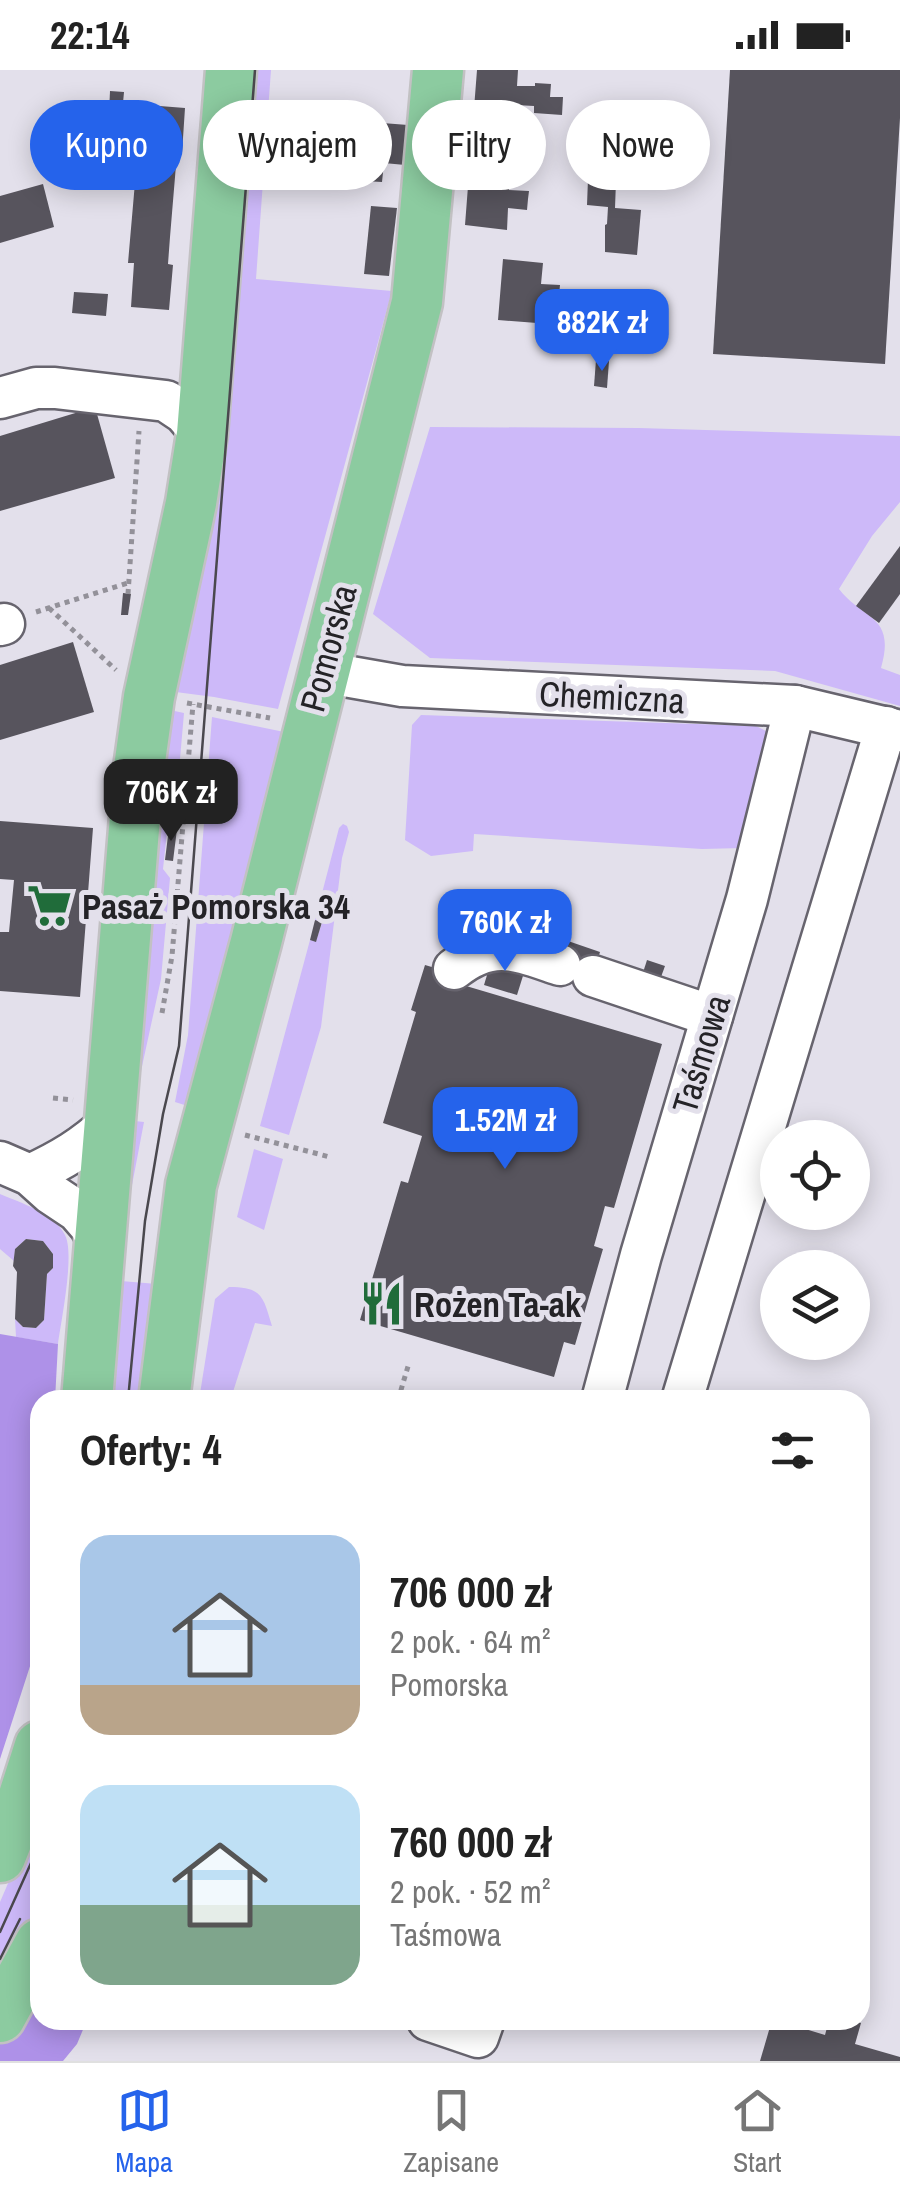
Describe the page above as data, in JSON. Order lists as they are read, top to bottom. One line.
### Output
{"streets":{"main road":["Pomorska"],"street":["Chemiczna","Taśmowa"]},"crossings":[["Pomorska","Chemiczna"],["Chemiczna","Taśmowa"]],"places":{"supermarket":["Pasaż Pomorska 34"],"restaurant":["Rożen Ta-ak"]},"page":{"status":"22:14","chip":["Kupno","Wynajem","Filtry","Nowe"],"price":["882K zł","706K zł","760K zł","1.52M zł"],"heading":"Oferty: 4","list":[{"name":"706 000 zł","note":"2 pok. · 64 m² · Pomorska"},{"name":"760 000 zł","note":"2 pok. · 52 m² · Taśmowa"}],"tabs":["Mapa","Zapisane","Start"]}}
